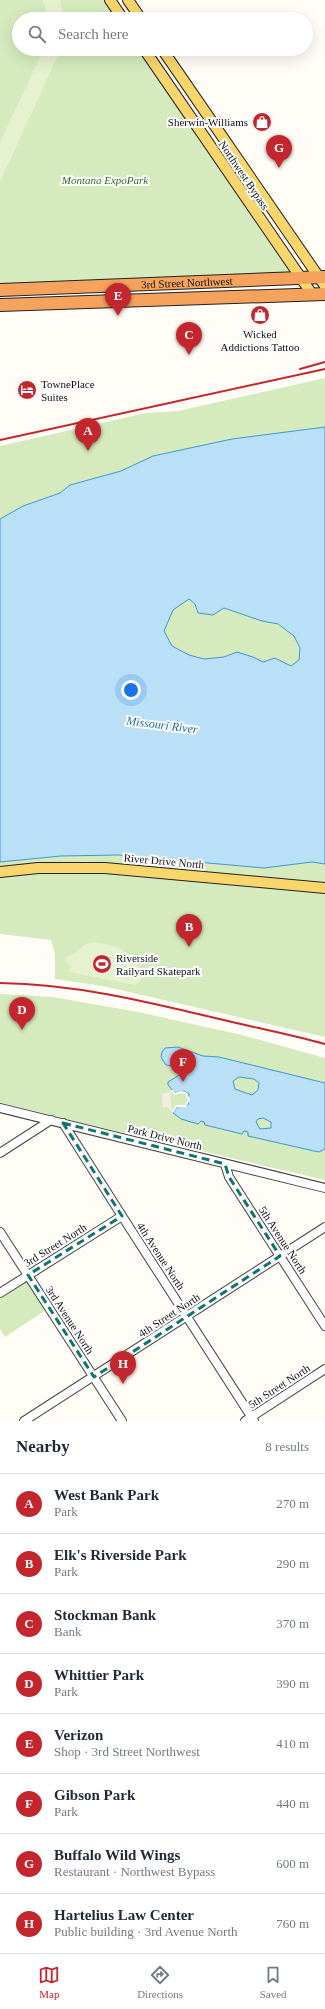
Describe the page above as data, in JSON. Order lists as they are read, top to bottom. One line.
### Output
{"streets":{"highway":["3rd Street Northwest"],"main road":["Northwest Bypass","River Drive North"],"street":["Park Drive North","5th Avenue North","3rd Street North","4th Avenue North","4th Street North","3rd Avenue North","5th Street North"]},"crossings":[["Northwest Bypass","3rd Street Northwest"],["Park Drive North","5th Avenue North"],["Park Drive North","4th Avenue North"],["5th Avenue North","4th Street North"],["3rd Street North","4th Avenue North"],["3rd Street North","3rd Avenue North"],["4th Avenue North","4th Street North"],["4th Avenue North","5th Street North"],["4th Street North","3rd Avenue North"]],"water":["Missouri River"],"parks":["Montana ExpoPark"],"places":{"shop":["Sherwin-Williams","Wicked Addictions Tattoo"],"hotel":["TownePlace Suites"],"sports":["Riverside Railyard Skatepark"]},"page":{"search":"Search here","pins":["G","E","C","A","B","D","F","H"],"heading":["Nearby","8 results"],"list":[{"mark":"A","name":"West Bank Park","note":"Park","value":"270 m"},{"mark":"B","name":"Elk's Riverside Park","note":"Park","value":"290 m"},{"mark":"C","name":"Stockman Bank","note":"Bank","value":"370 m"},{"mark":"D","name":"Whittier Park","note":"Park","value":"390 m"},{"mark":"E","name":"Verizon","note":"Shop · 3rd Street Northwest","value":"410 m"},{"mark":"F","name":"Gibson Park","note":"Park","value":"440 m"},{"mark":"G","name":"Buffalo Wild Wings","note":"Restaurant · Northwest Bypass","value":"600 m"},{"mark":"H","name":"Hartelius Law Center","note":"Public building · 3rd Avenue North","value":"760 m"}],"nav":["Map","Directions","Saved"]}}
